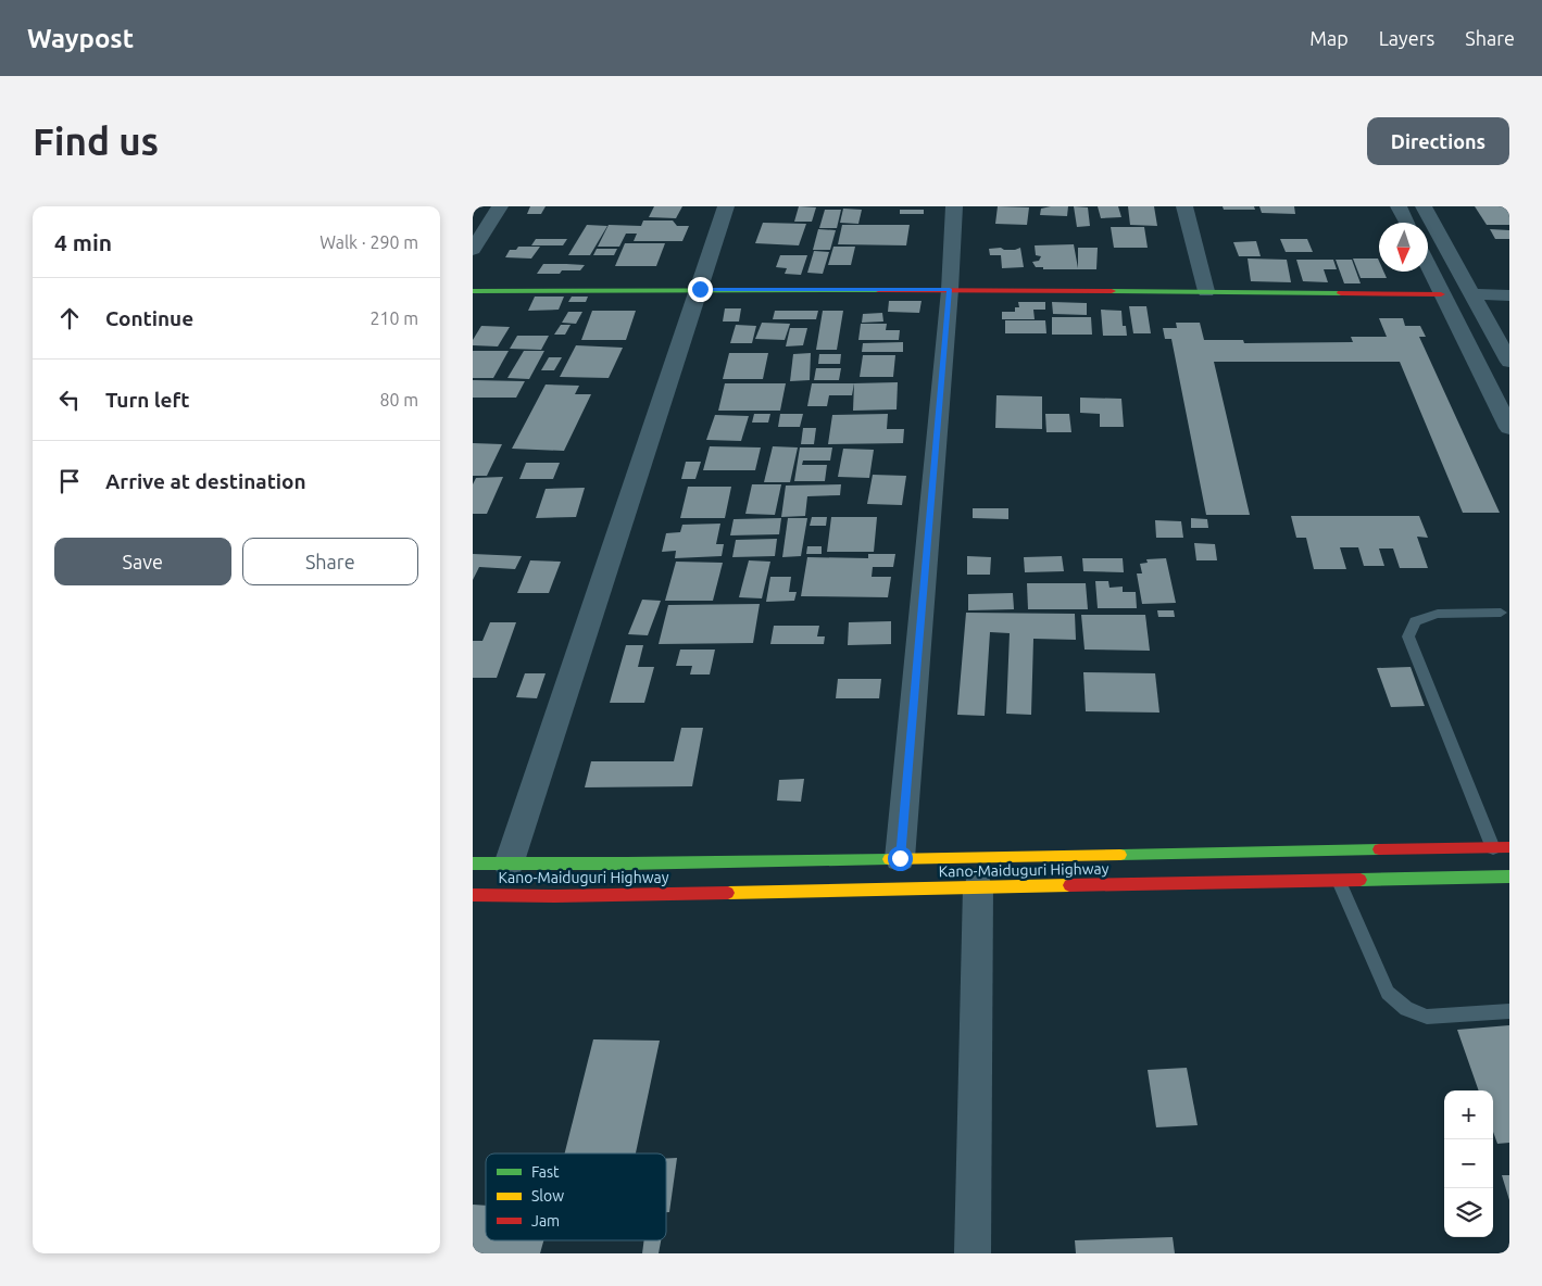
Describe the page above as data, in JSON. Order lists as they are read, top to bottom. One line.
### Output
{"streets":{"main road":["Kano-Maiduguri Highway"]},"legend":["Fast","Slow","Jam"],"north":"bottom","page":{"header":"Waypost","nav":["Map","Layers","Share"],"buttons":["Directions",["Save","Share"]],"title":"Find us","heading":["4 min","Walk · 290 m"],"list":[["Continue","210 m"],["Turn left","80 m"],"Arrive at destination"],"map_buttons":["+","−"]}}
